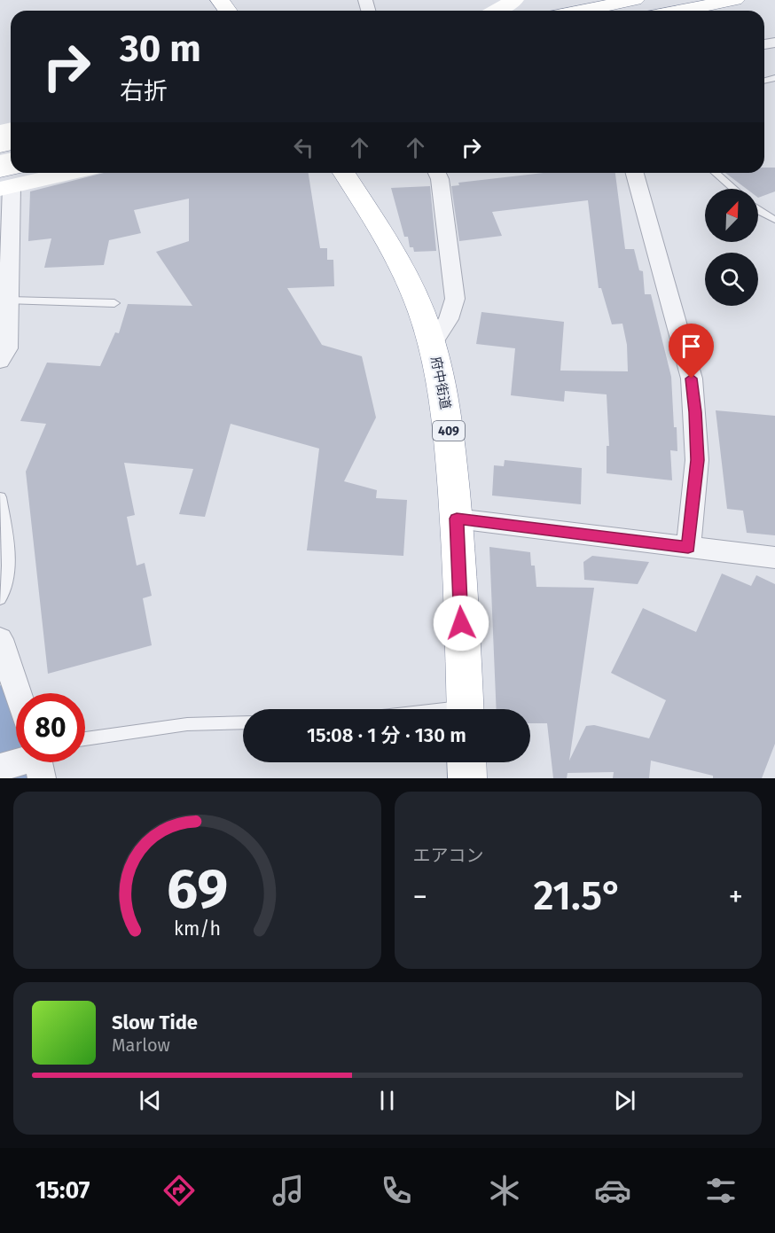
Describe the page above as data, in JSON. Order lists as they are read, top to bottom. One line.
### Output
{"streets":{"main road":["府中街道","409"]},"north":"top right","page":{"turn":["30 m","右折"],"limit":"80","trip":"15:08 · 1 分 · 130 m","tile":"エアコン","heat":["−","21.5°","+"],"song":["Slow Tide","Marlow"],"tabs":"15:07","gauge":["69","km/h"]}}
